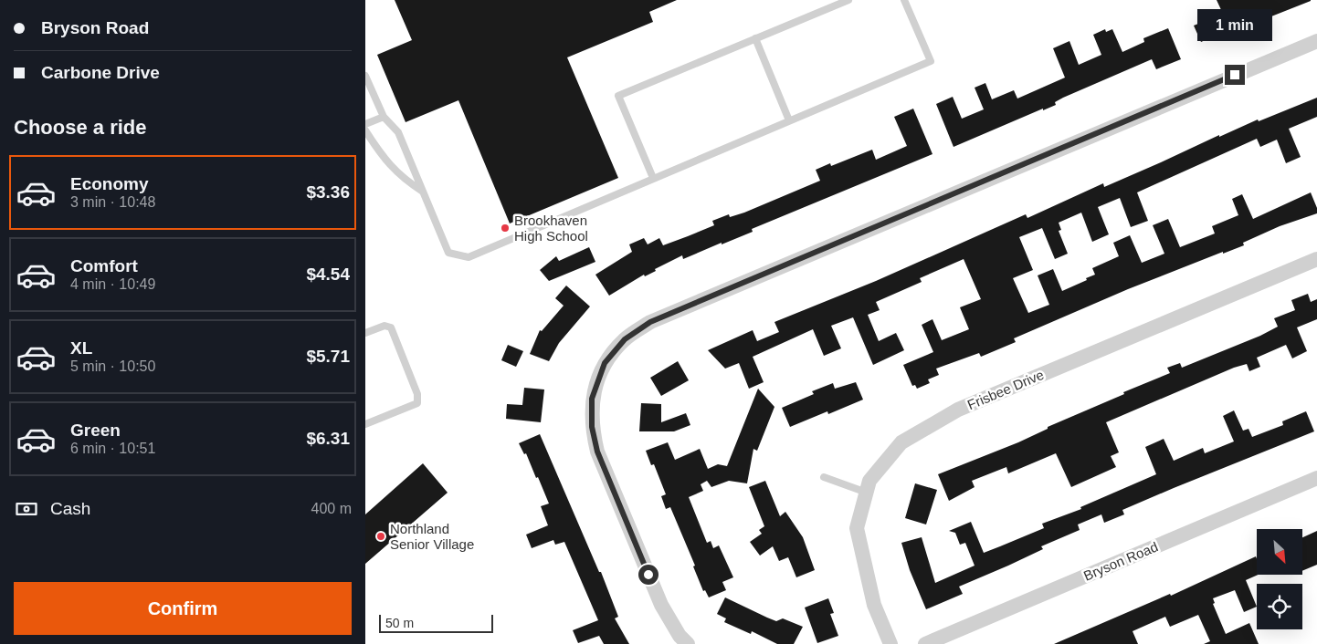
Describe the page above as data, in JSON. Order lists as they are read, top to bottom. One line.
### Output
{"streets":{"street":["Frisbee Drive","Bryson Road"]},"places":["Brookhaven High School","Northland Senior Village"],"scale_bar":"50 m","north":"bottom right","page":{"banner":["Bryson Road","Carbone Drive"],"bubble":"1 min","heading":"Choose a ride","list":[{"name":"Economy","note":"3 min · 10:48","value":"$3.36"},{"name":"Comfort","note":"4 min · 10:49","value":"$4.54"},{"name":"XL","note":"5 min · 10:50","value":"$5.71"},{"name":"Green","note":"6 min · 10:51","value":"$6.31"}],"pay":["Cash","400 m"],"buttons":"Confirm","scale":"50 m"}}
